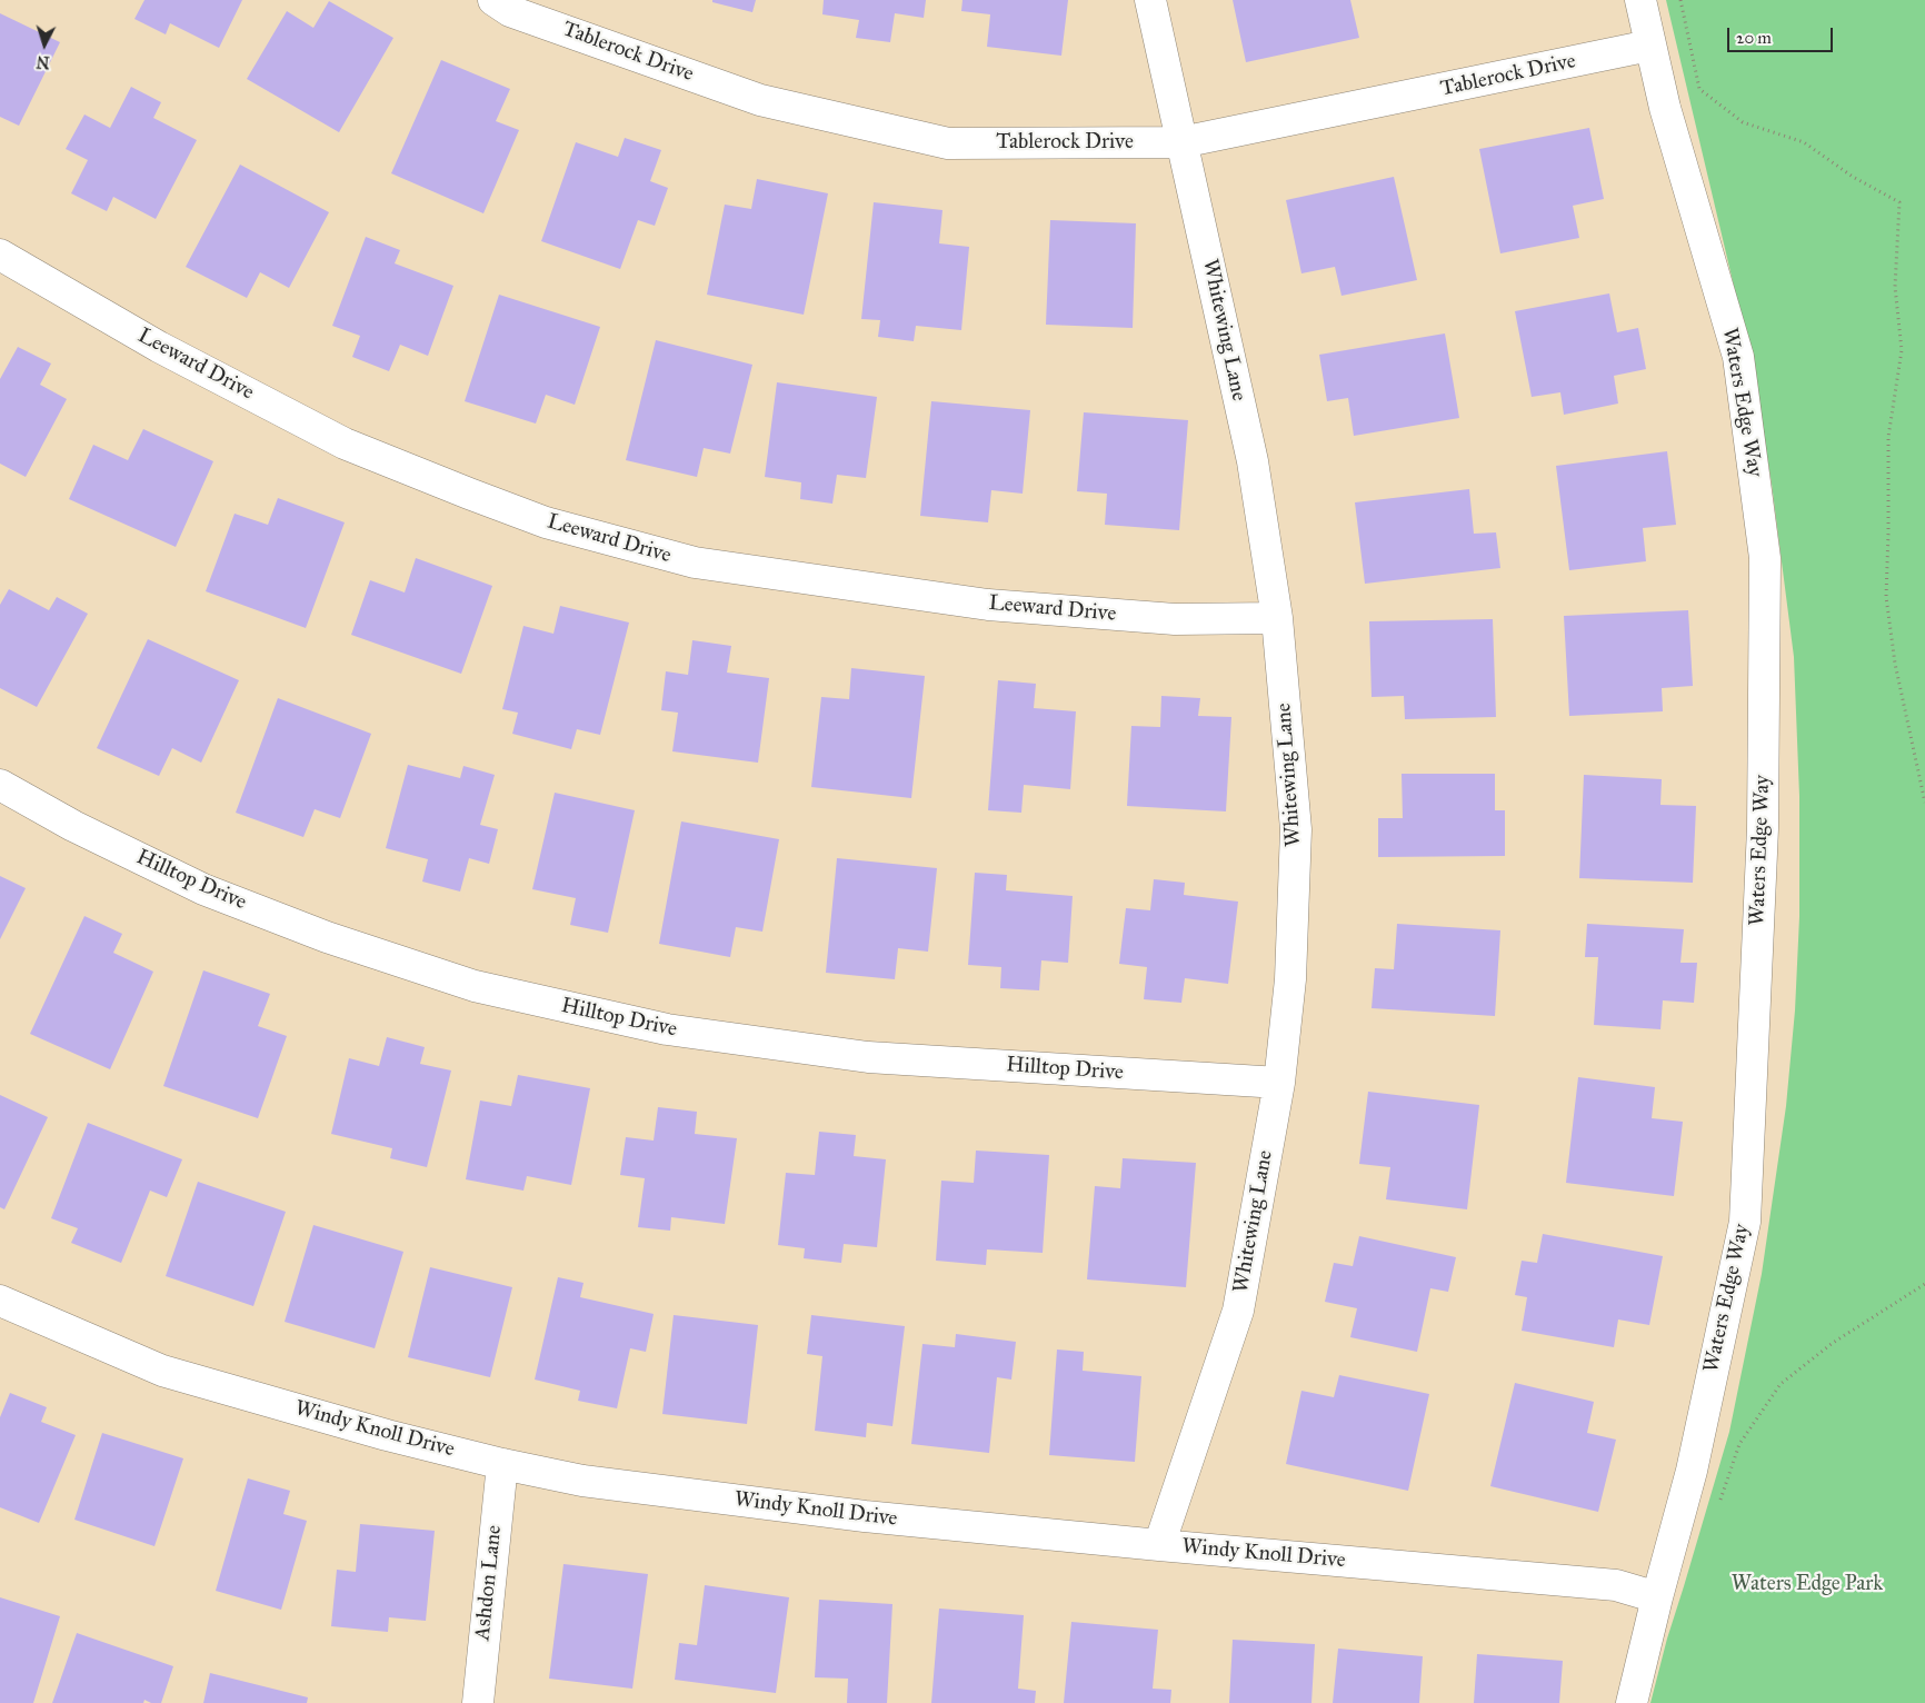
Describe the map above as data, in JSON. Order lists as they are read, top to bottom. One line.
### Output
{"streets":{"street":["Tablerock Drive","Whitewing Lane","Leeward Drive","Waters Edge Way","Hilltop Drive","Windy Knoll Drive","Ashdon Lane"]},"crossings":[["Tablerock Drive","Whitewing Lane"],["Tablerock Drive","Waters Edge Way"],["Whitewing Lane","Leeward Drive"],["Whitewing Lane","Hilltop Drive"],["Whitewing Lane","Windy Knoll Drive"],["Waters Edge Way","Windy Knoll Drive"],["Windy Knoll Drive","Ashdon Lane"]],"parks":["Waters Edge Park"],"scale_bar":"20 m","north":"bottom"}
